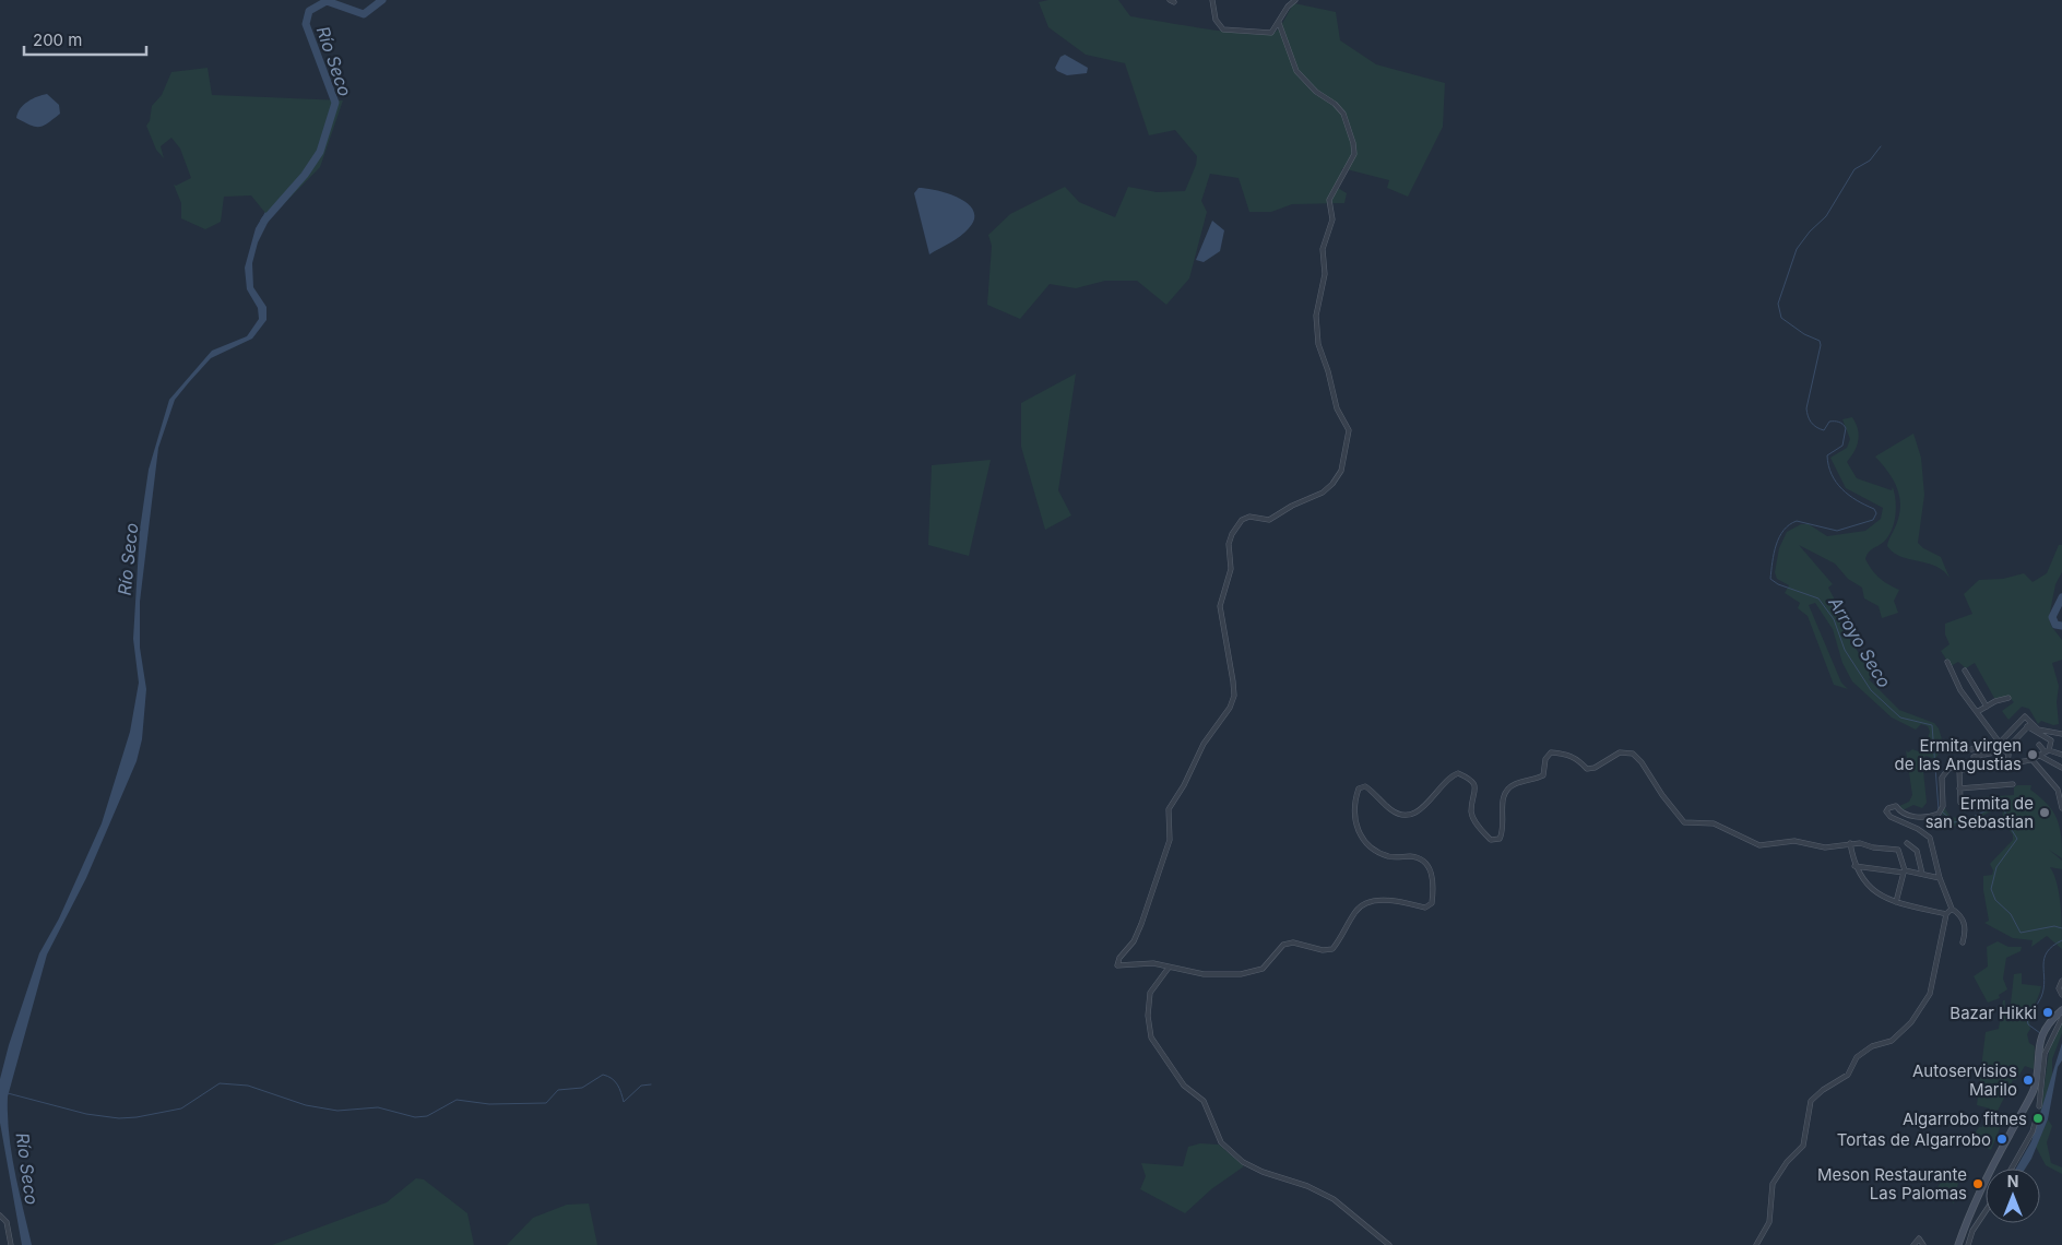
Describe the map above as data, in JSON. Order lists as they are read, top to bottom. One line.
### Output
{"water":["Río Seco","Arroyo Seco"],"places":["Ermita virgen de las Angustias","Ermita de san Sebastian","Bazar Hikki","Autoservisios Marilo","Algarrobo fitnes","Tortas de Algarrobo","Meson Restaurante Las Palomas"],"scale_bar":"200 m","north":"top"}
